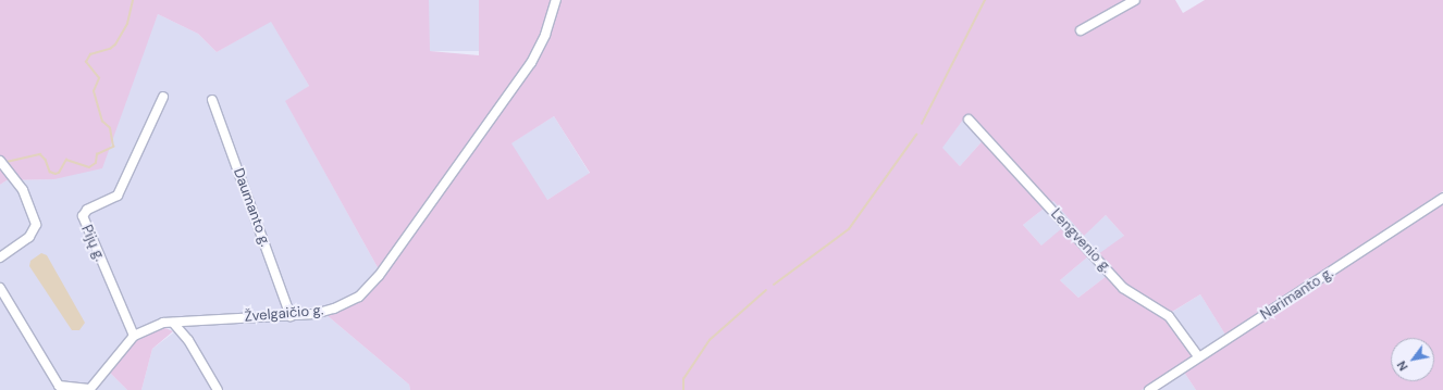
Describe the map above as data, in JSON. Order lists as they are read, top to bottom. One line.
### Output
{"streets":{"street":["Daumanto g.","Lengvenio g.","Pijų g.","Narimanto g.","Žvelgaičio g."]},"crossings":[["Daumanto g.","Žvelgaičio g."],["Lengvenio g.","Narimanto g."],["Pijų g.","Žvelgaičio g."]],"north":"bottom left"}
